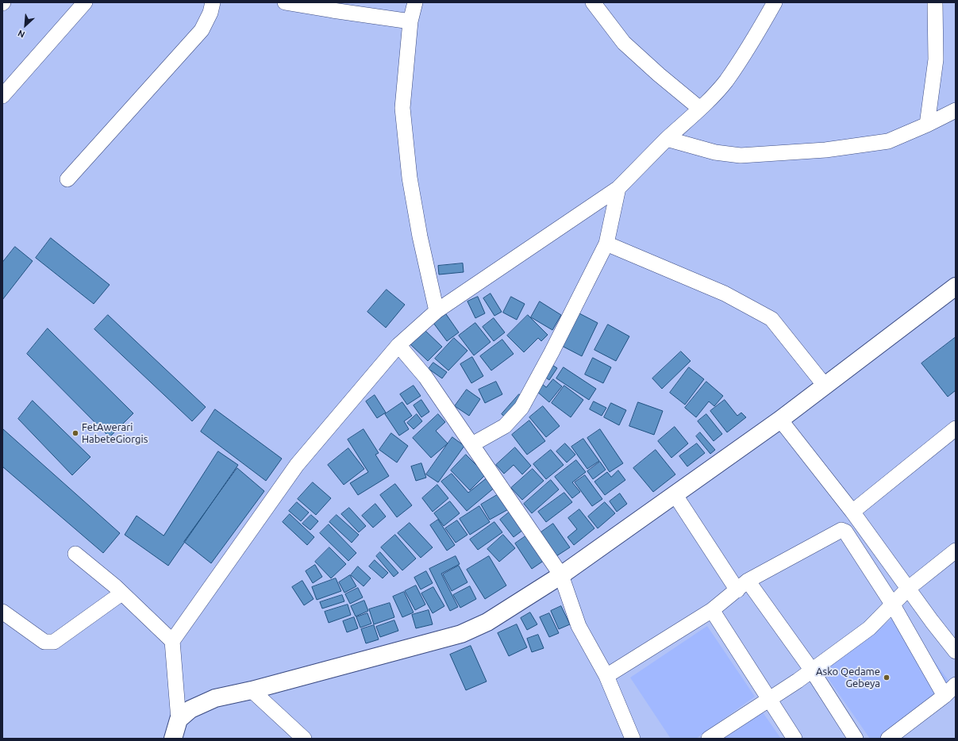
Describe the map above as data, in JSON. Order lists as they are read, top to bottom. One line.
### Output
{"places":["FetAwerari HabeteGiorgis","Asko Qedame Gebeya"],"north":"bottom left"}
